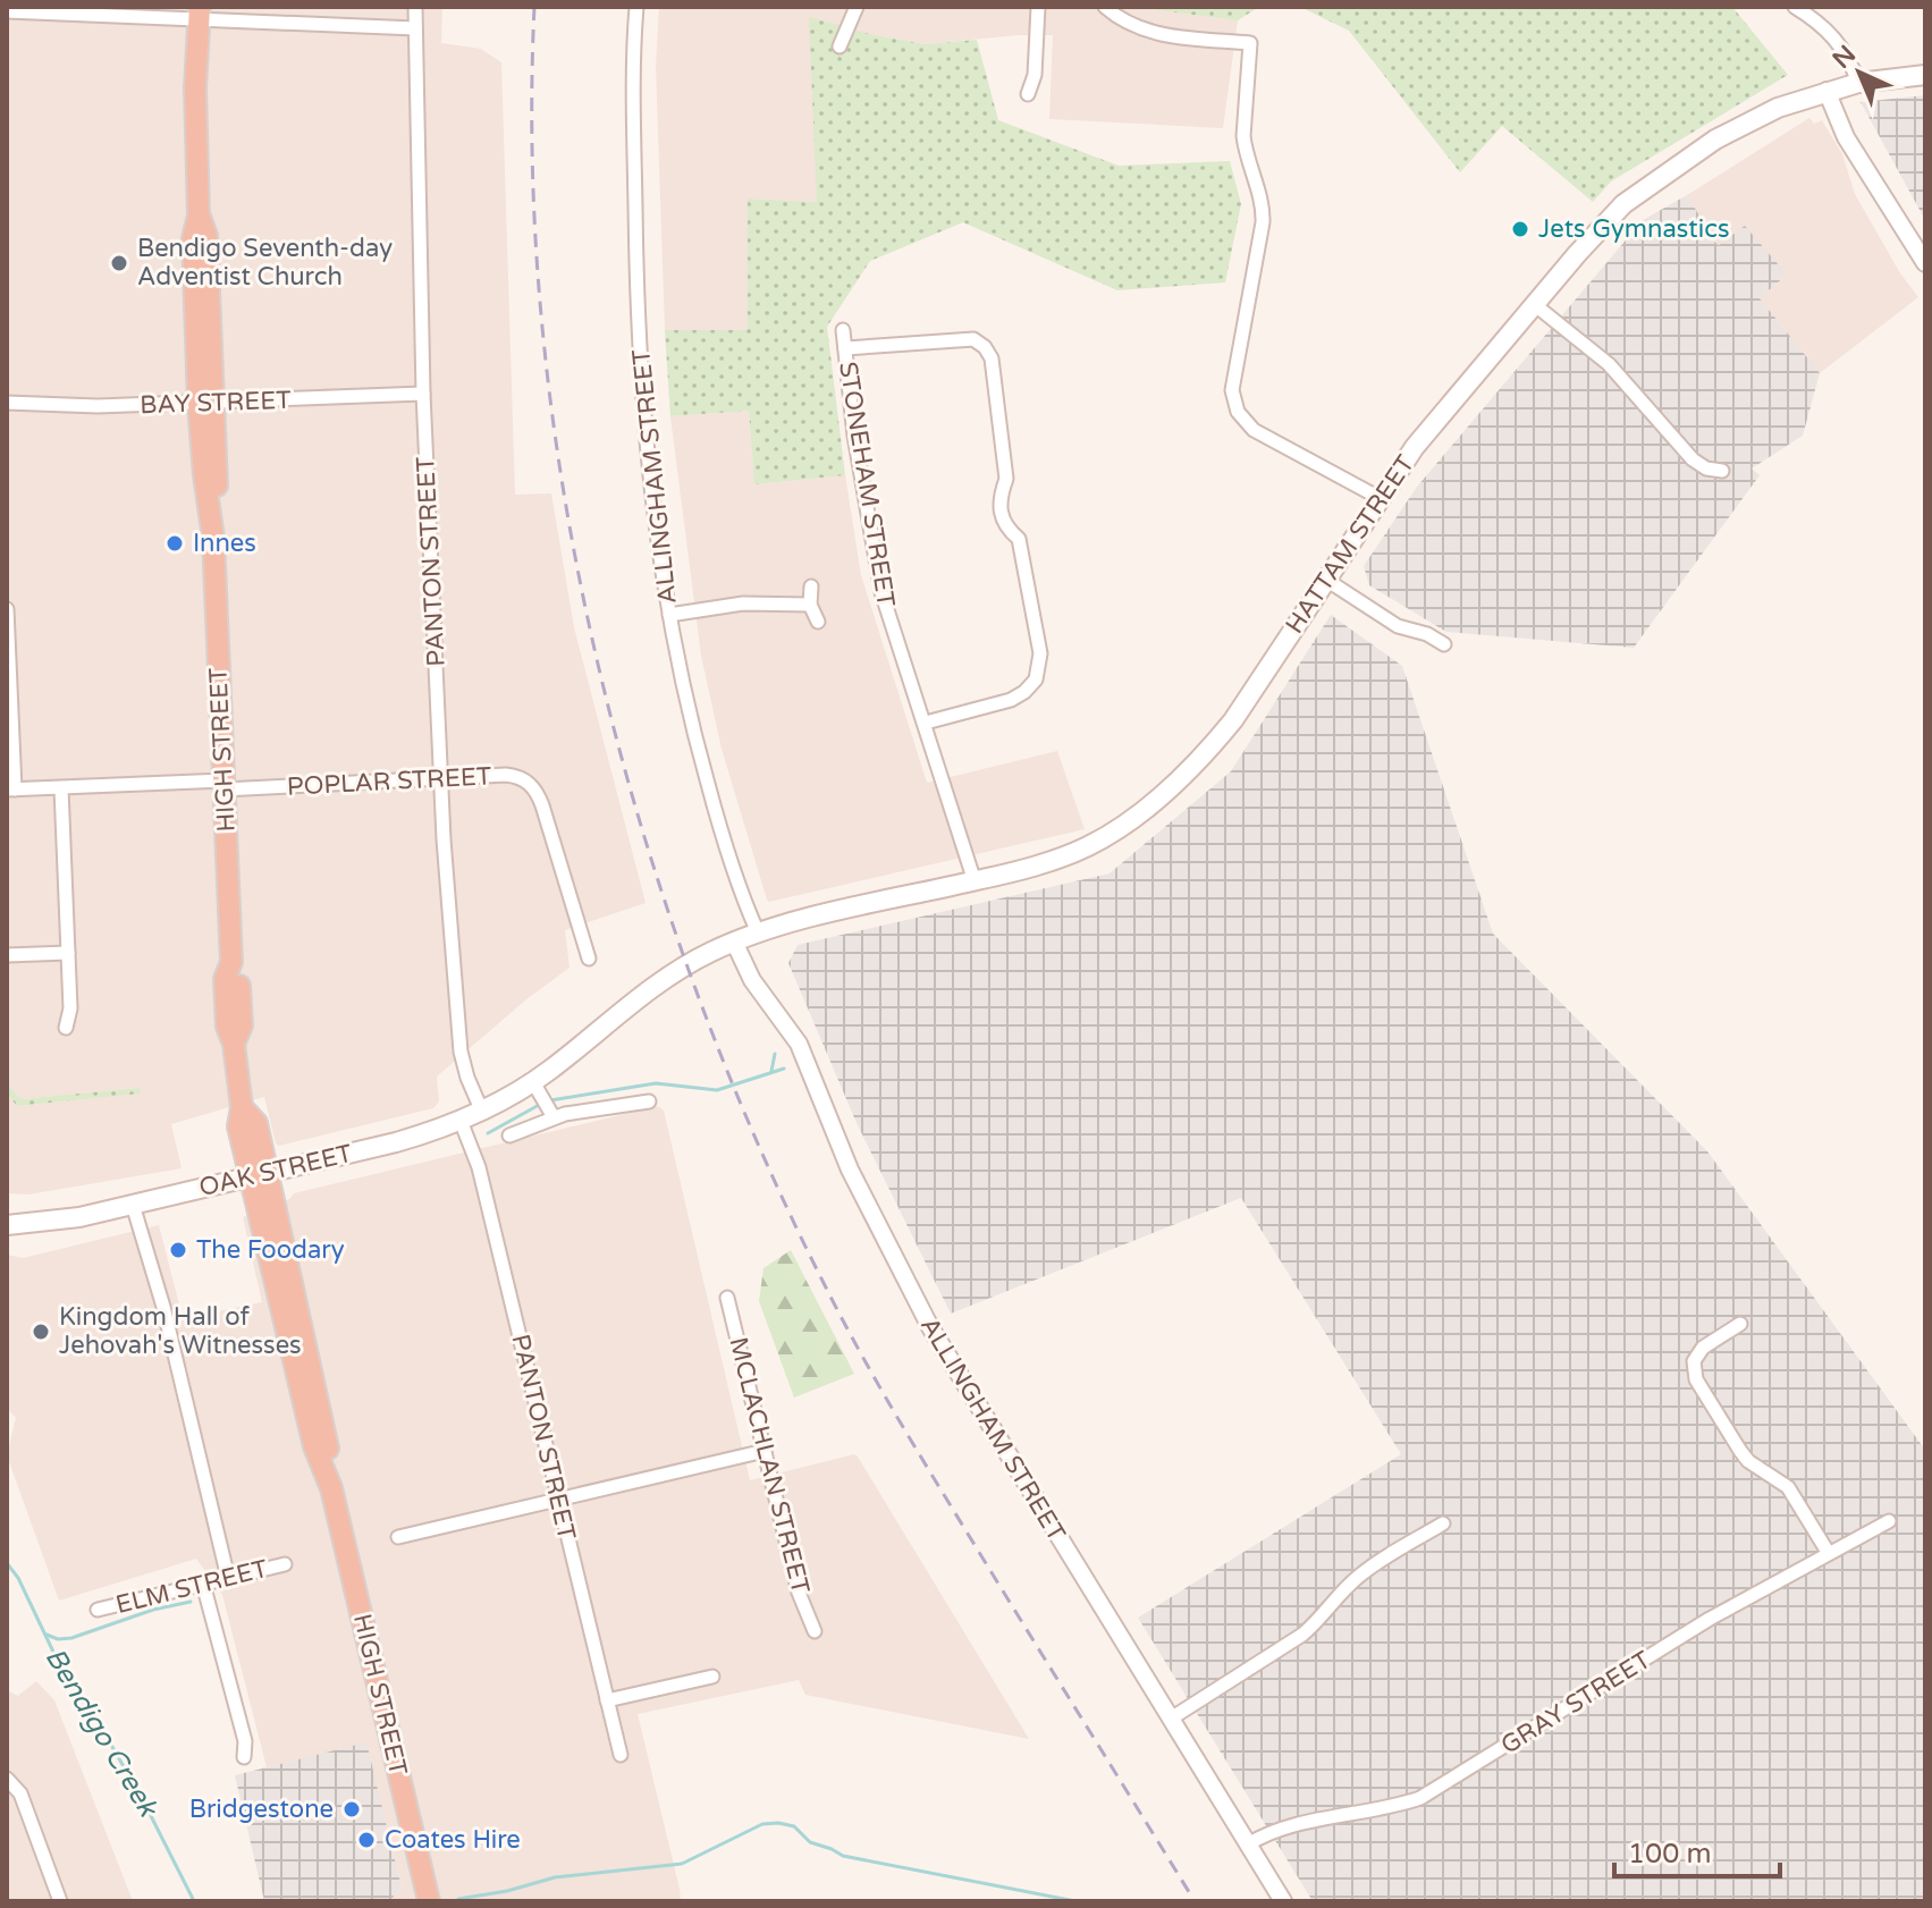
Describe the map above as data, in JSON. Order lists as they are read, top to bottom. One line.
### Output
{"streets":{"highway":["HIGH STREET"],"main road":["HATTAM STREET","OAK STREET"],"street":["BAY STREET","ALLINGHAM STREET","STONEHAM STREET","PANTON STREET","POPLAR STREET","MCLACHLAN STREET","ELM STREET","GRAY STREET"]},"crossings":[["BAY STREET","PANTON STREET"],["BAY STREET","HIGH STREET"],["ALLINGHAM STREET","HATTAM STREET"],["ALLINGHAM STREET","OAK STREET"],["ALLINGHAM STREET","GRAY STREET"],["STONEHAM STREET","HATTAM STREET"],["HATTAM STREET","OAK STREET"],["PANTON STREET","POPLAR STREET"],["PANTON STREET","OAK STREET"],["HIGH STREET","POPLAR STREET"],["HIGH STREET","OAK STREET"]],"water":["Bendigo Creek"],"places":["Jets Gymnastics","Bendigo Seventh-day Adventist Church","Innes","The Foodary","Kingdom Hall of Jehovah's Witnesses","Bridgestone","Coates Hire"],"scale_bar":"100 m","north":"top left"}
